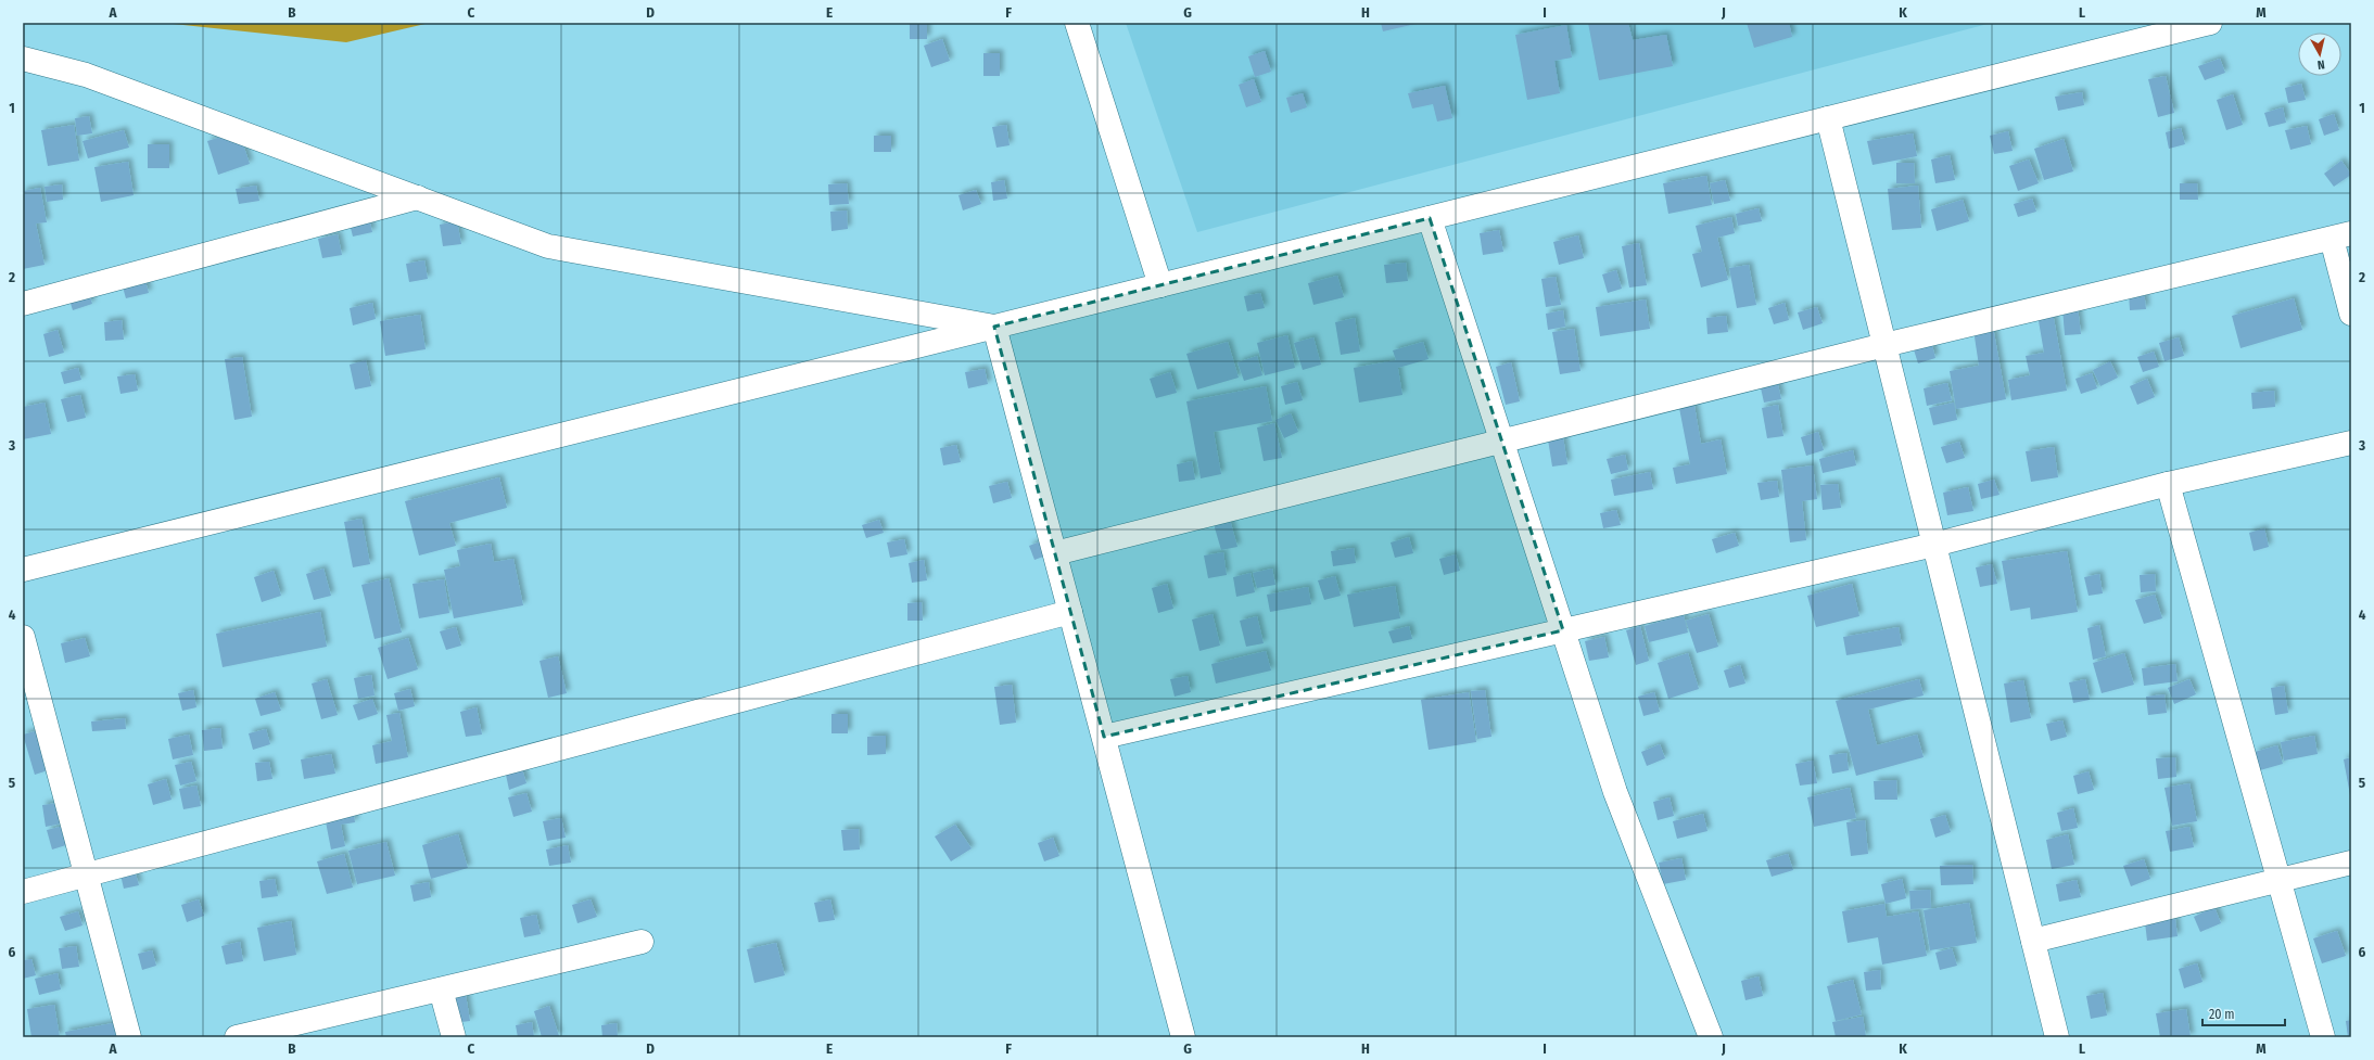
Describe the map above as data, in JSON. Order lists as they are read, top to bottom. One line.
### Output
{"scale_bar":"20 m","north":"bottom","grid":{"columns":["A","B","C","D","E","F","G","H","I","J","K","L","M"],"rows":["1","2","3","4","5","6"]}}
